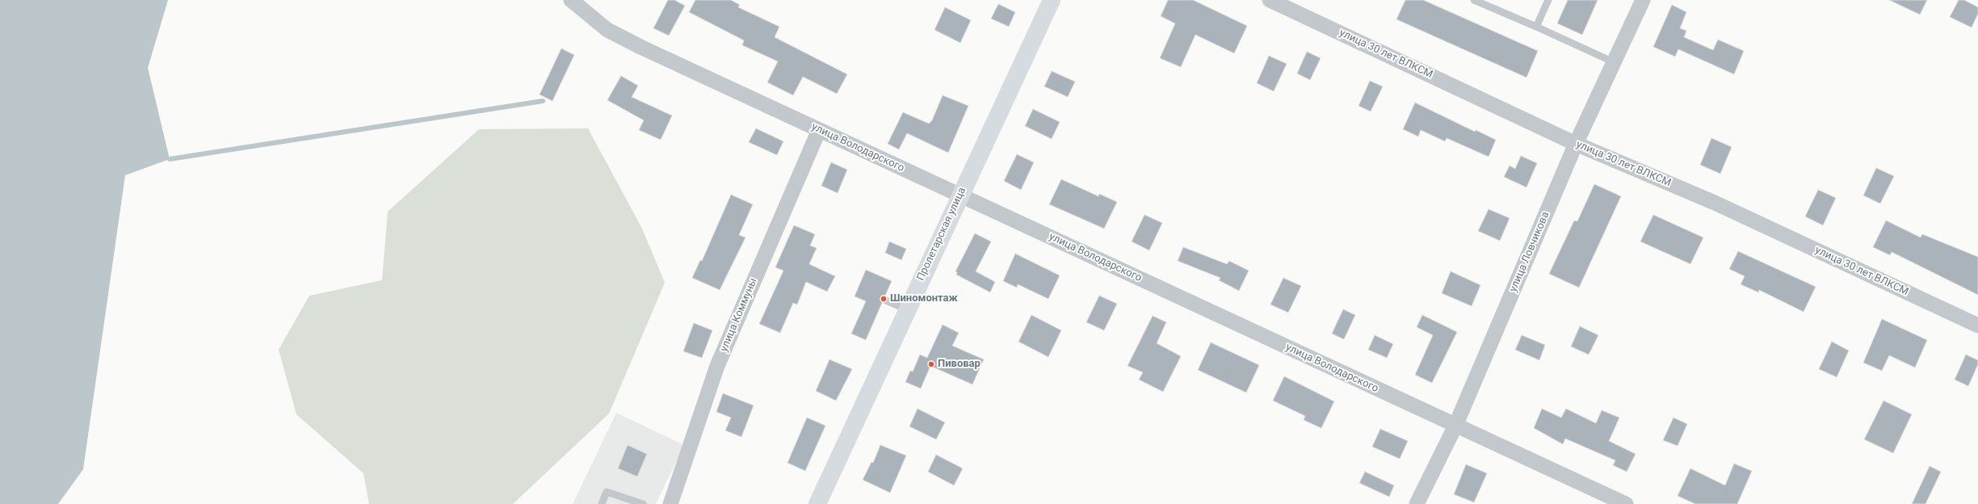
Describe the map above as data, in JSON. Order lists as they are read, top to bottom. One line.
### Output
{"streets":{"street":["улица 30 лет ВЛКСМ","улица Володарского","Пролетарская улица","улица Ловчикова","улица Коммуны"]},"crossings":[["улица 30 лет ВЛКСМ","улица Ловчикова"],["улица Володарского","Пролетарская улица"],["улица Володарского","улица Ловчикова"],["улица Володарского","улица Коммуны"]],"places":["Шиномонтаж","Пивовар"]}
